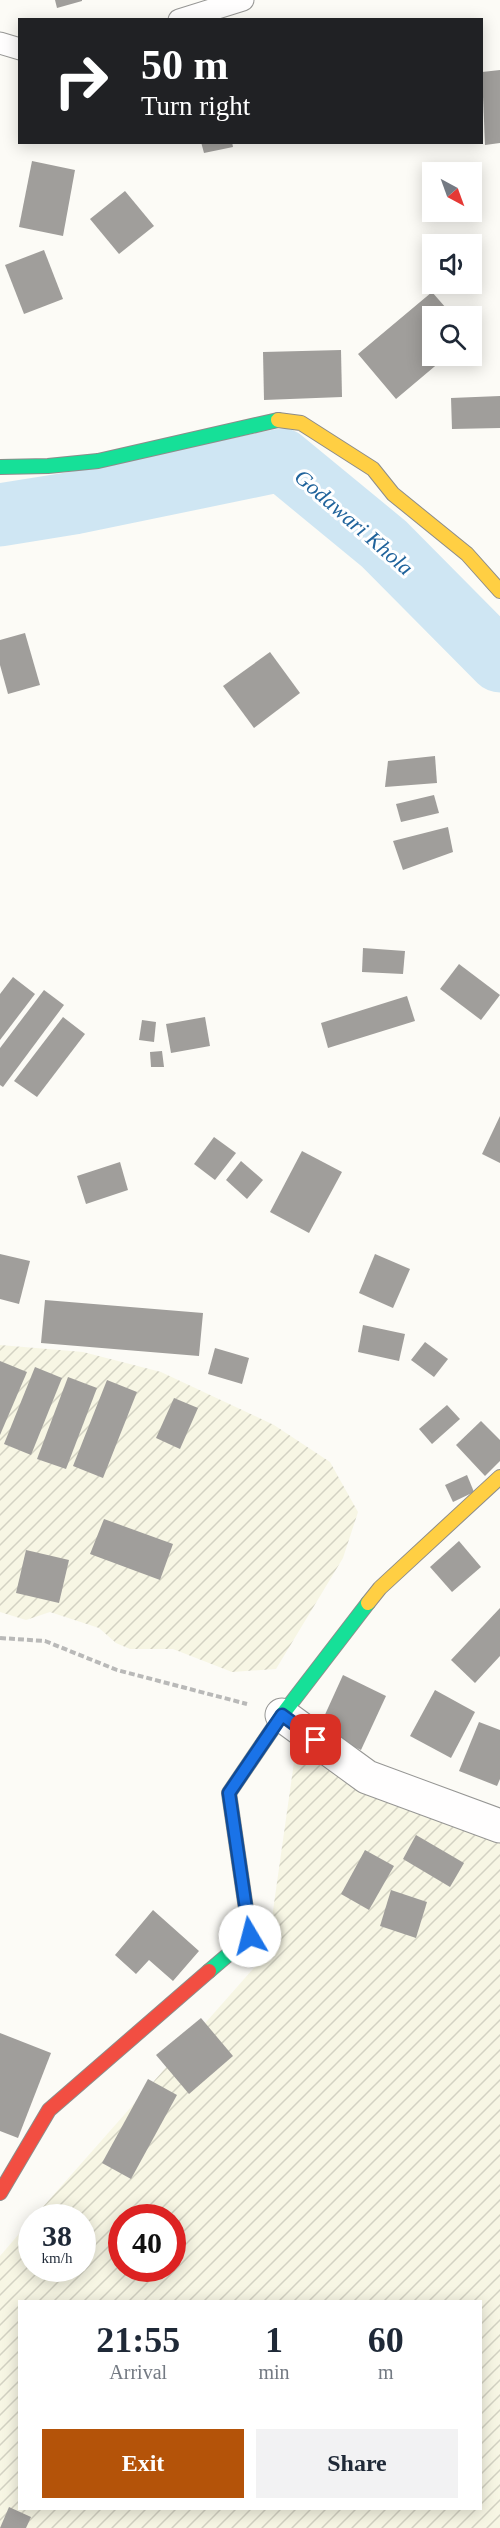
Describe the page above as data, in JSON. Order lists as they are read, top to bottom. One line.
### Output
{"water":["Godawari Khola"],"north":"bottom right","page":{"turn":["50 m","Turn right"],"speed":"38 km/h","limit":"40","eta":["21:55","Arrival","1","min","60","m"],"buttons":["Exit","Share"]}}
